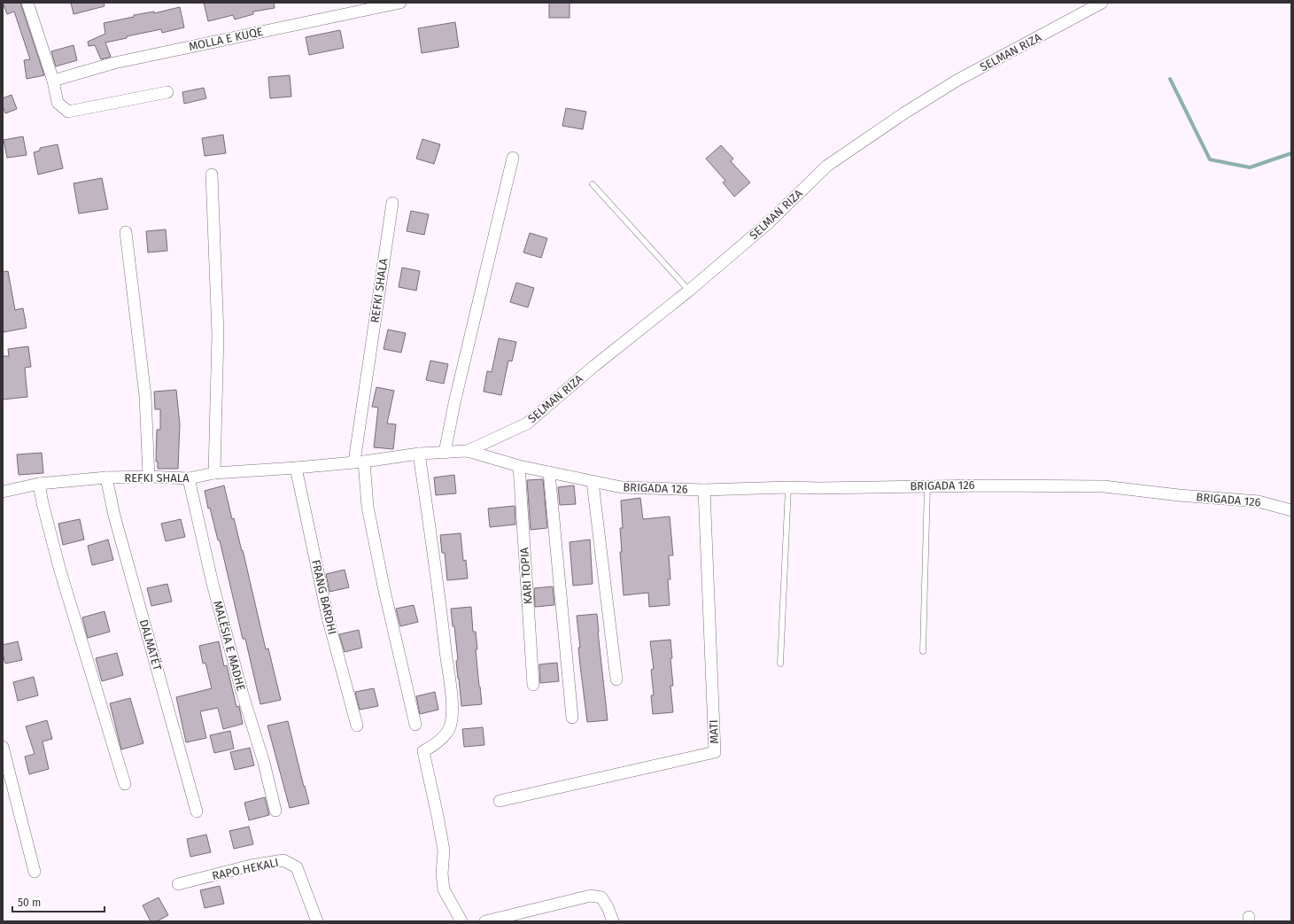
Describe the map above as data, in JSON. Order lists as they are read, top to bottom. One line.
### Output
{"streets":{"street":["MOLLA E KUQE","SELMAN RIZA","REFKI SHALA","BRIGADA 126","KARI TOPIA","FRANG BARDHI","DALMATËT","MALËSIA E MADHE","MATI","RAPO HEKALI"]},"crossings":[["SELMAN RIZA","REFKI SHALA"],["SELMAN RIZA","BRIGADA 126"],["REFKI SHALA","BRIGADA 126"],["REFKI SHALA","FRANG BARDHI"],["REFKI SHALA","DALMATËT"],["REFKI SHALA","MALËSIA E MADHE"],["BRIGADA 126","KARI TOPIA"],["BRIGADA 126","MATI"]],"scale_bar":"50 m"}
